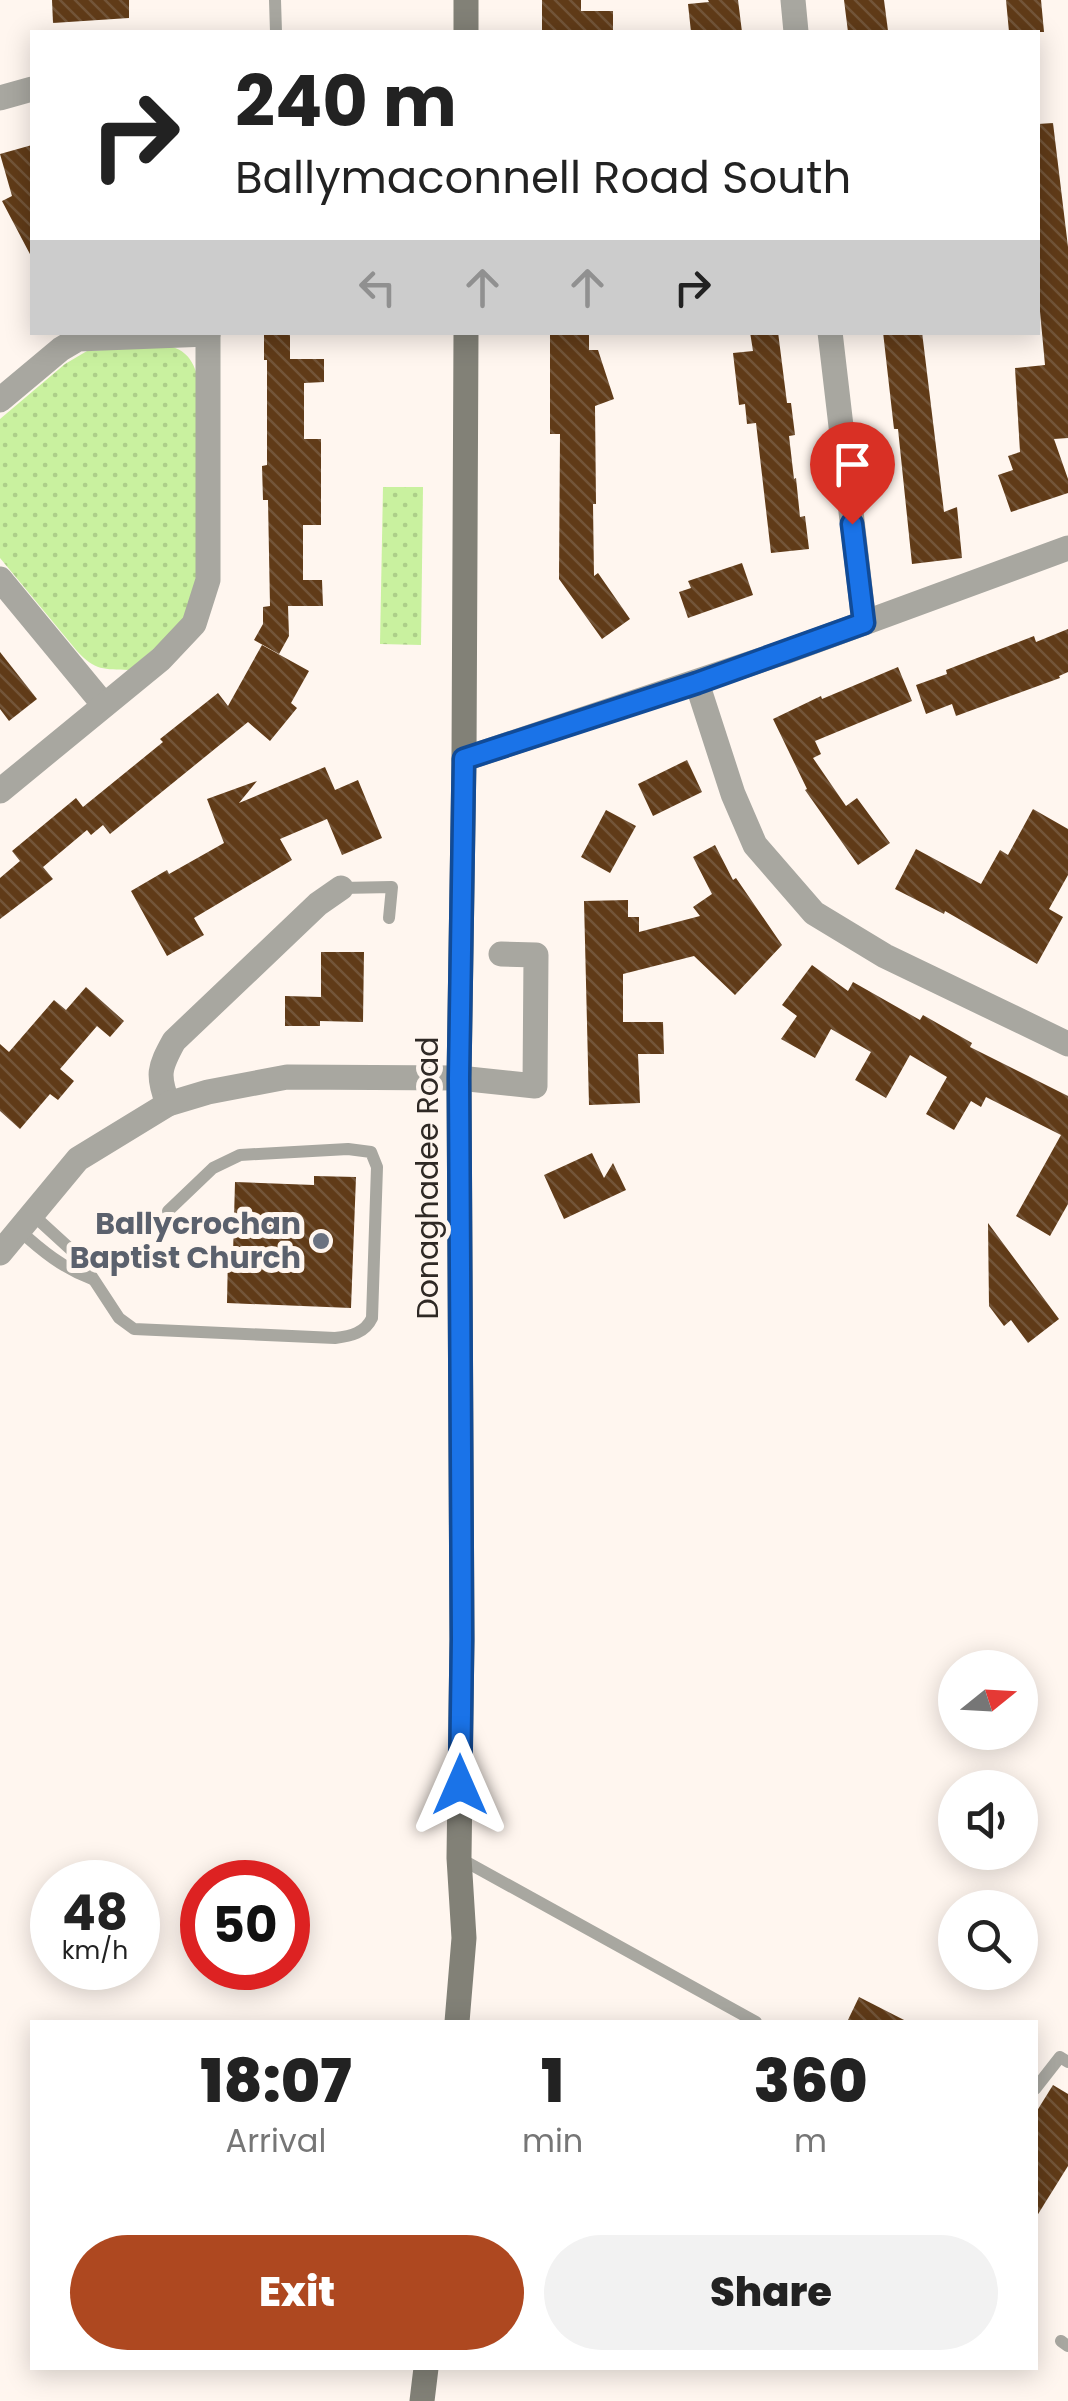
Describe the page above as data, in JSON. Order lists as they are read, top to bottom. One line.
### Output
{"streets":{"main road":["Donaghadee Road"]},"places":["Ballycrochan Baptist Church"],"north":"right","page":{"turn":["240 m","Ballymaconnell Road South"],"speed":"48 km/h","limit":"50","eta":["18:07","Arrival","1","min","360","m"],"buttons":["Exit","Share"]}}
